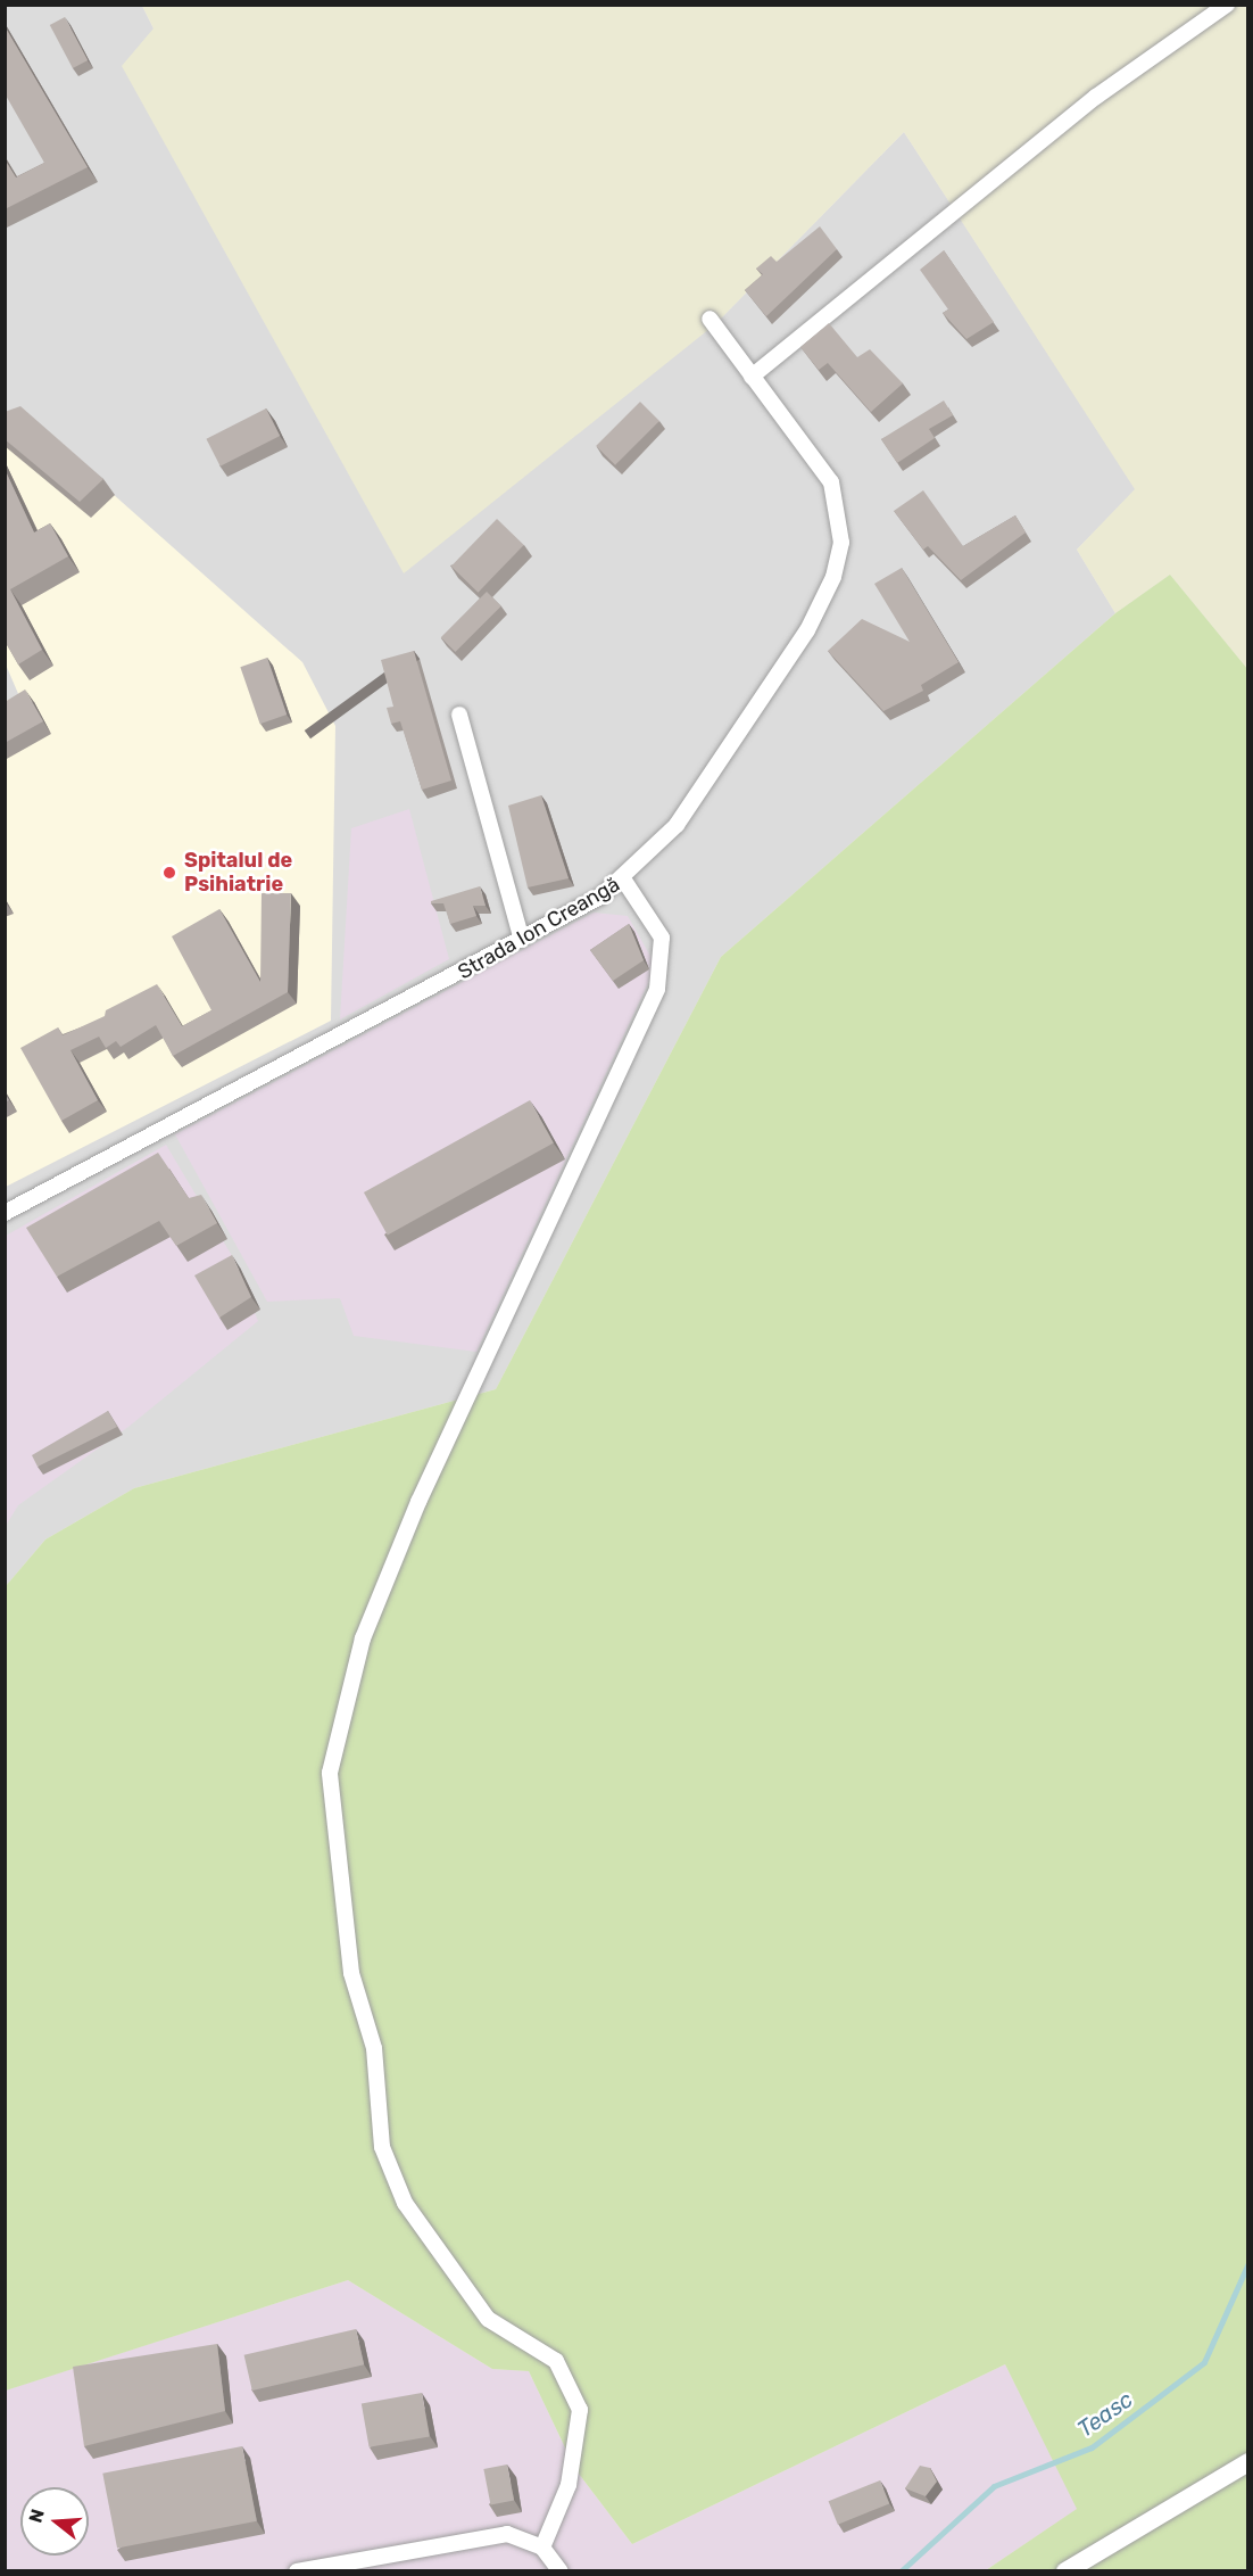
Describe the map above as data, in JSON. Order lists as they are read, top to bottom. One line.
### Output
{"streets":{"street":["Strada Ion Creangă"]},"water":["Teasc"],"places":["Spitalul de Psihiatrie"],"north":"left"}
